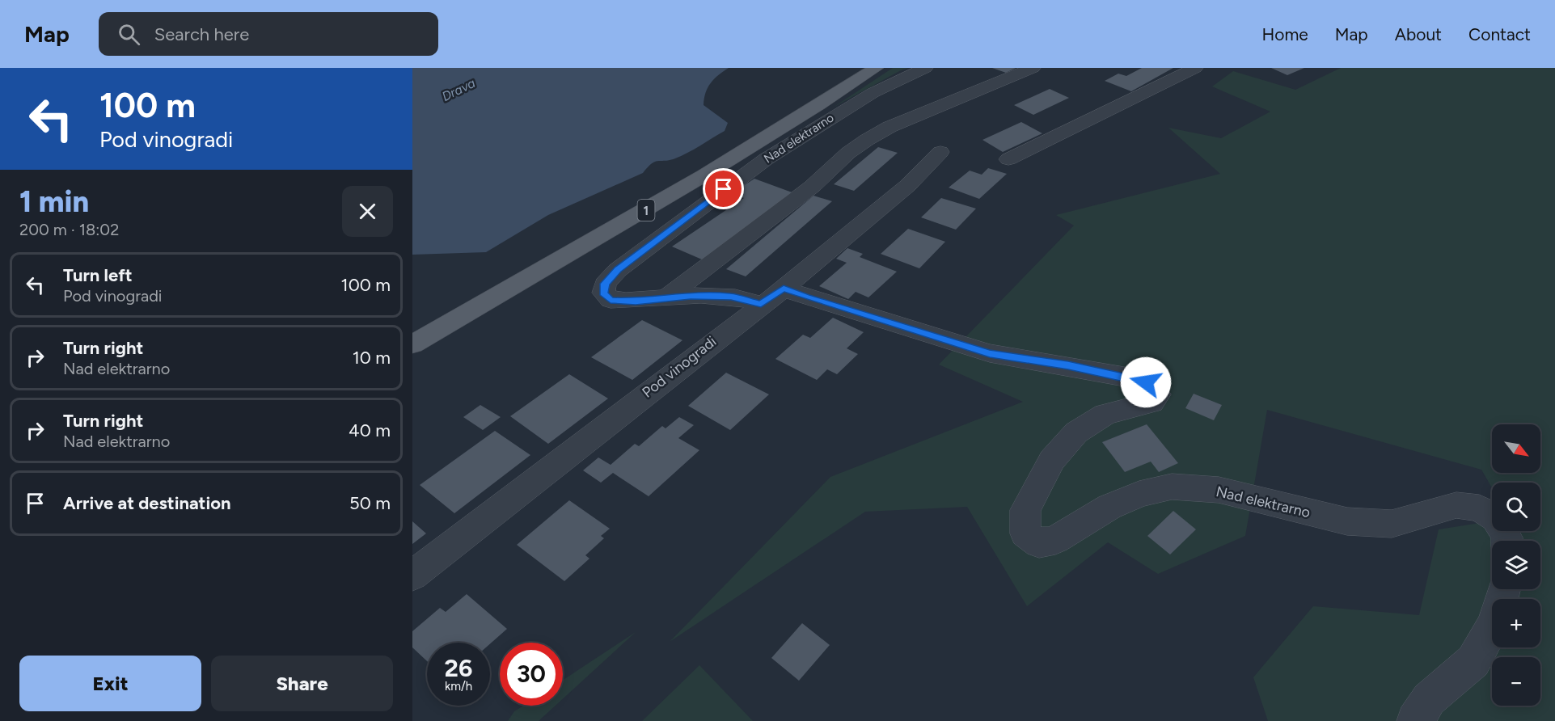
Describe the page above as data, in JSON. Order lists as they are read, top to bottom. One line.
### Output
{"streets":{"main road":["1"],"street":["Nad elektrarno","Pod vinogradi"]},"crossings":[["Nad elektrarno","Pod vinogradi"]],"water":["Drava"],"north":"bottom right","page":{"header":"Map","search":"Search here","nav":["Home","Map","About","Contact"],"turn":["100 m","Pod vinogradi"],"heading":["1 min","200 m · 18:02"],"list":[{"name":"Turn left","note":"Pod vinogradi","value":"100 m"},{"name":"Turn right","note":"Nad elektrarno","value":"10 m"},{"name":"Turn right","note":"Nad elektrarno","value":"40 m"},{"name":"Arrive at destination","value":"50 m"}],"map_buttons":["+","−"],"speed":"26 km/h","limit":"30","buttons":["Exit","Share"]}}
